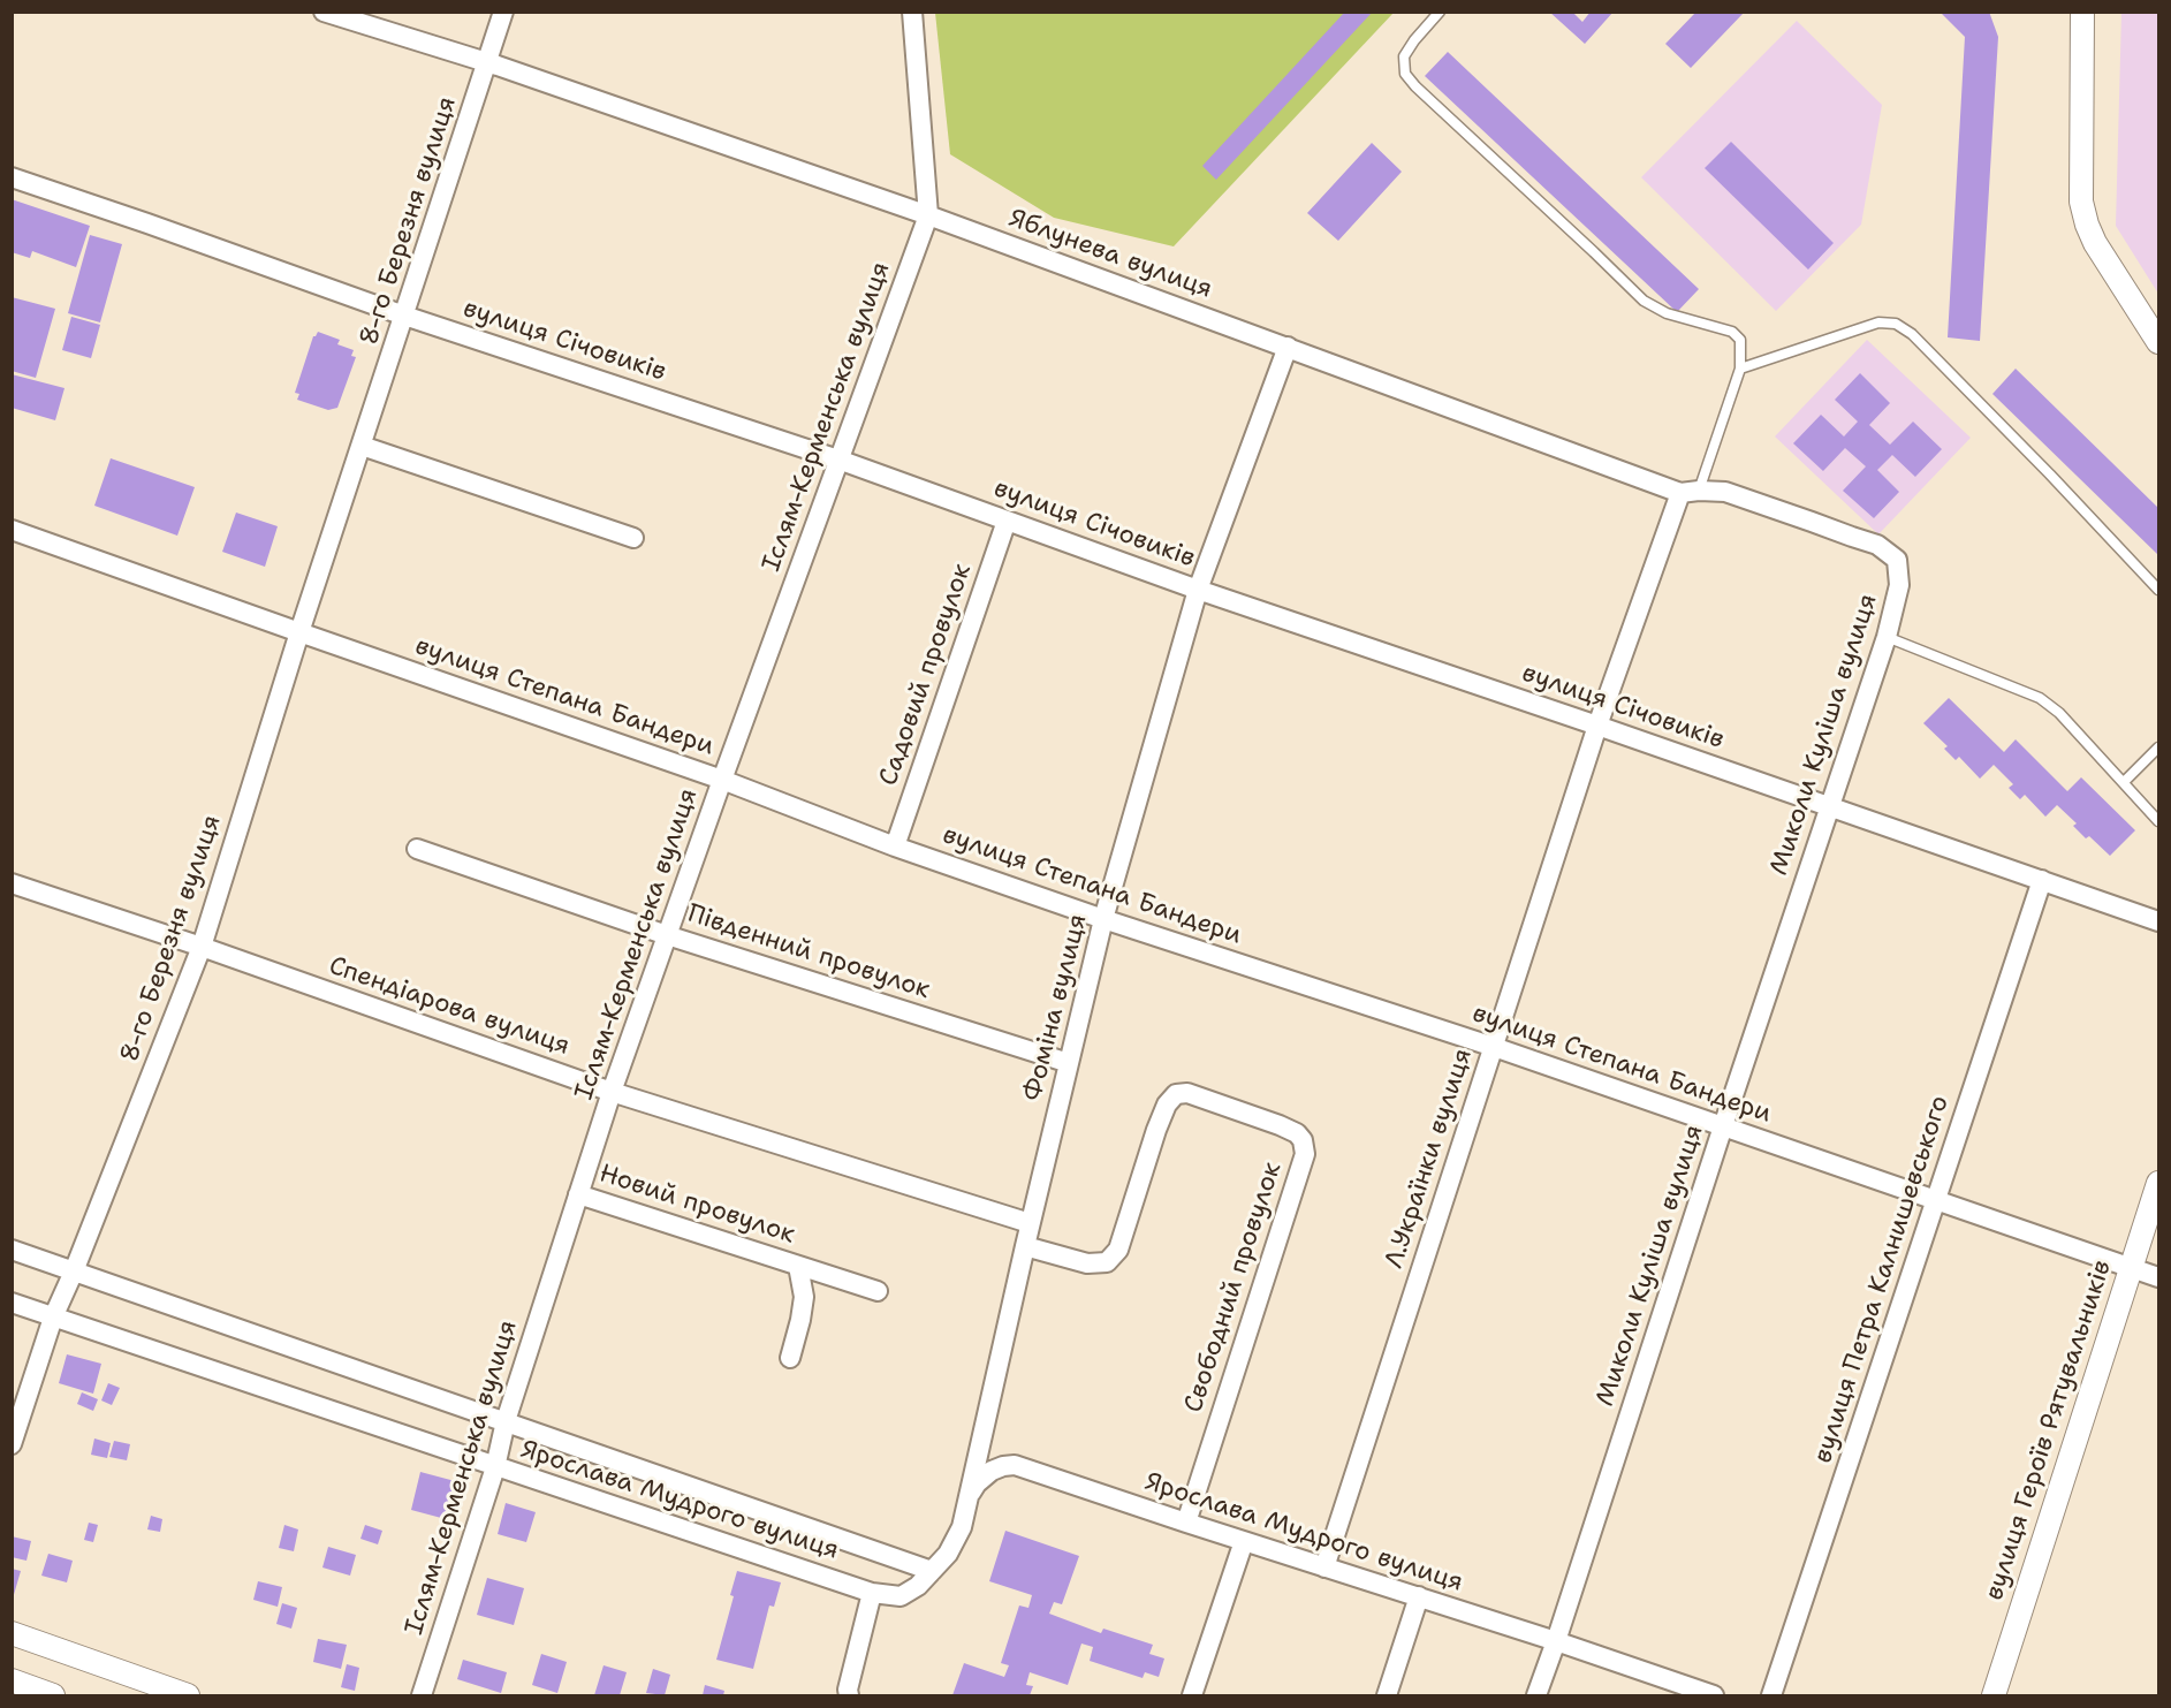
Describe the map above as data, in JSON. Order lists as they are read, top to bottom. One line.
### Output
{"streets":{"street":["8-го Березня вулиця","Яблунева вулиця","вулиця Січовиків","Іслям-Керменська вулиця","Садовий провулок","вулиця Степана Бандери","Миколи Куліша вулиця","Південний провулок","Спендіарова вулиця","Фоміна вулиця","Л.Українки вулиця","Новий провулок","вулиця Петра Калнишевського","Свободний провулок","вулиця Героїв Рятувальників","Ярослава Мудрого вулиця"]},"crossings":[["8-го Березня вулиця","Яблунева вулиця"],["8-го Березня вулиця","вулиця Січовиків"],["8-го Березня вулиця","вулиця Степана Бандери"],["8-го Березня вулиця","Спендіарова вулиця"],["8-го Березня вулиця","Ярослава Мудрого вулиця"],["Яблунева вулиця","Іслям-Керменська вулиця"],["Яблунева вулиця","Миколи Куліша вулиця"],["Яблунева вулиця","Фоміна вулиця"],["Яблунева вулиця","Л.Українки вулиця"],["вулиця Січовиків","Іслям-Керменська вулиця"],["вулиця Січовиків","Садовий провулок"],["вулиця Січовиків","Миколи Куліша вулиця"],["вулиця Січовиків","Фоміна вулиця"],["вулиця Січовиків","Л.Українки вулиця"],["вулиця Січовиків","вулиця Петра Калнишевського"],["Іслям-Керменська вулиця","вулиця Степана Бандери"],["Іслям-Керменська вулиця","Південний провулок"],["Іслям-Керменська вулиця","Спендіарова вулиця"],["Іслям-Керменська вулиця","Новий провулок"],["Іслям-Керменська вулиця","Ярослава Мудрого вулиця"],["Садовий провулок","вулиця Степана Бандери"],["вулиця Степана Бандери","Миколи Куліша вулиця"],["вулиця Степана Бандери","Фоміна вулиця"],["вулиця Степана Бандери","Л.Українки вулиця"],["вулиця Степана Бандери","вулиця Петра Калнишевського"],["вулиця Степана Бандери","вулиця Героїв Рятувальників"],["Миколи Куліша вулиця","Ярослава Мудрого вулиця"],["Південний провулок","Фоміна вулиця"],["Спендіарова вулиця","Фоміна вулиця"],["Фоміна вулиця","Свободний провулок"],["Фоміна вулиця","Ярослава Мудрого вулиця"],["Л.Українки вулиця","Ярослава Мудрого вулиця"],["Свободний провулок","Ярослава Мудрого вулиця"]]}
